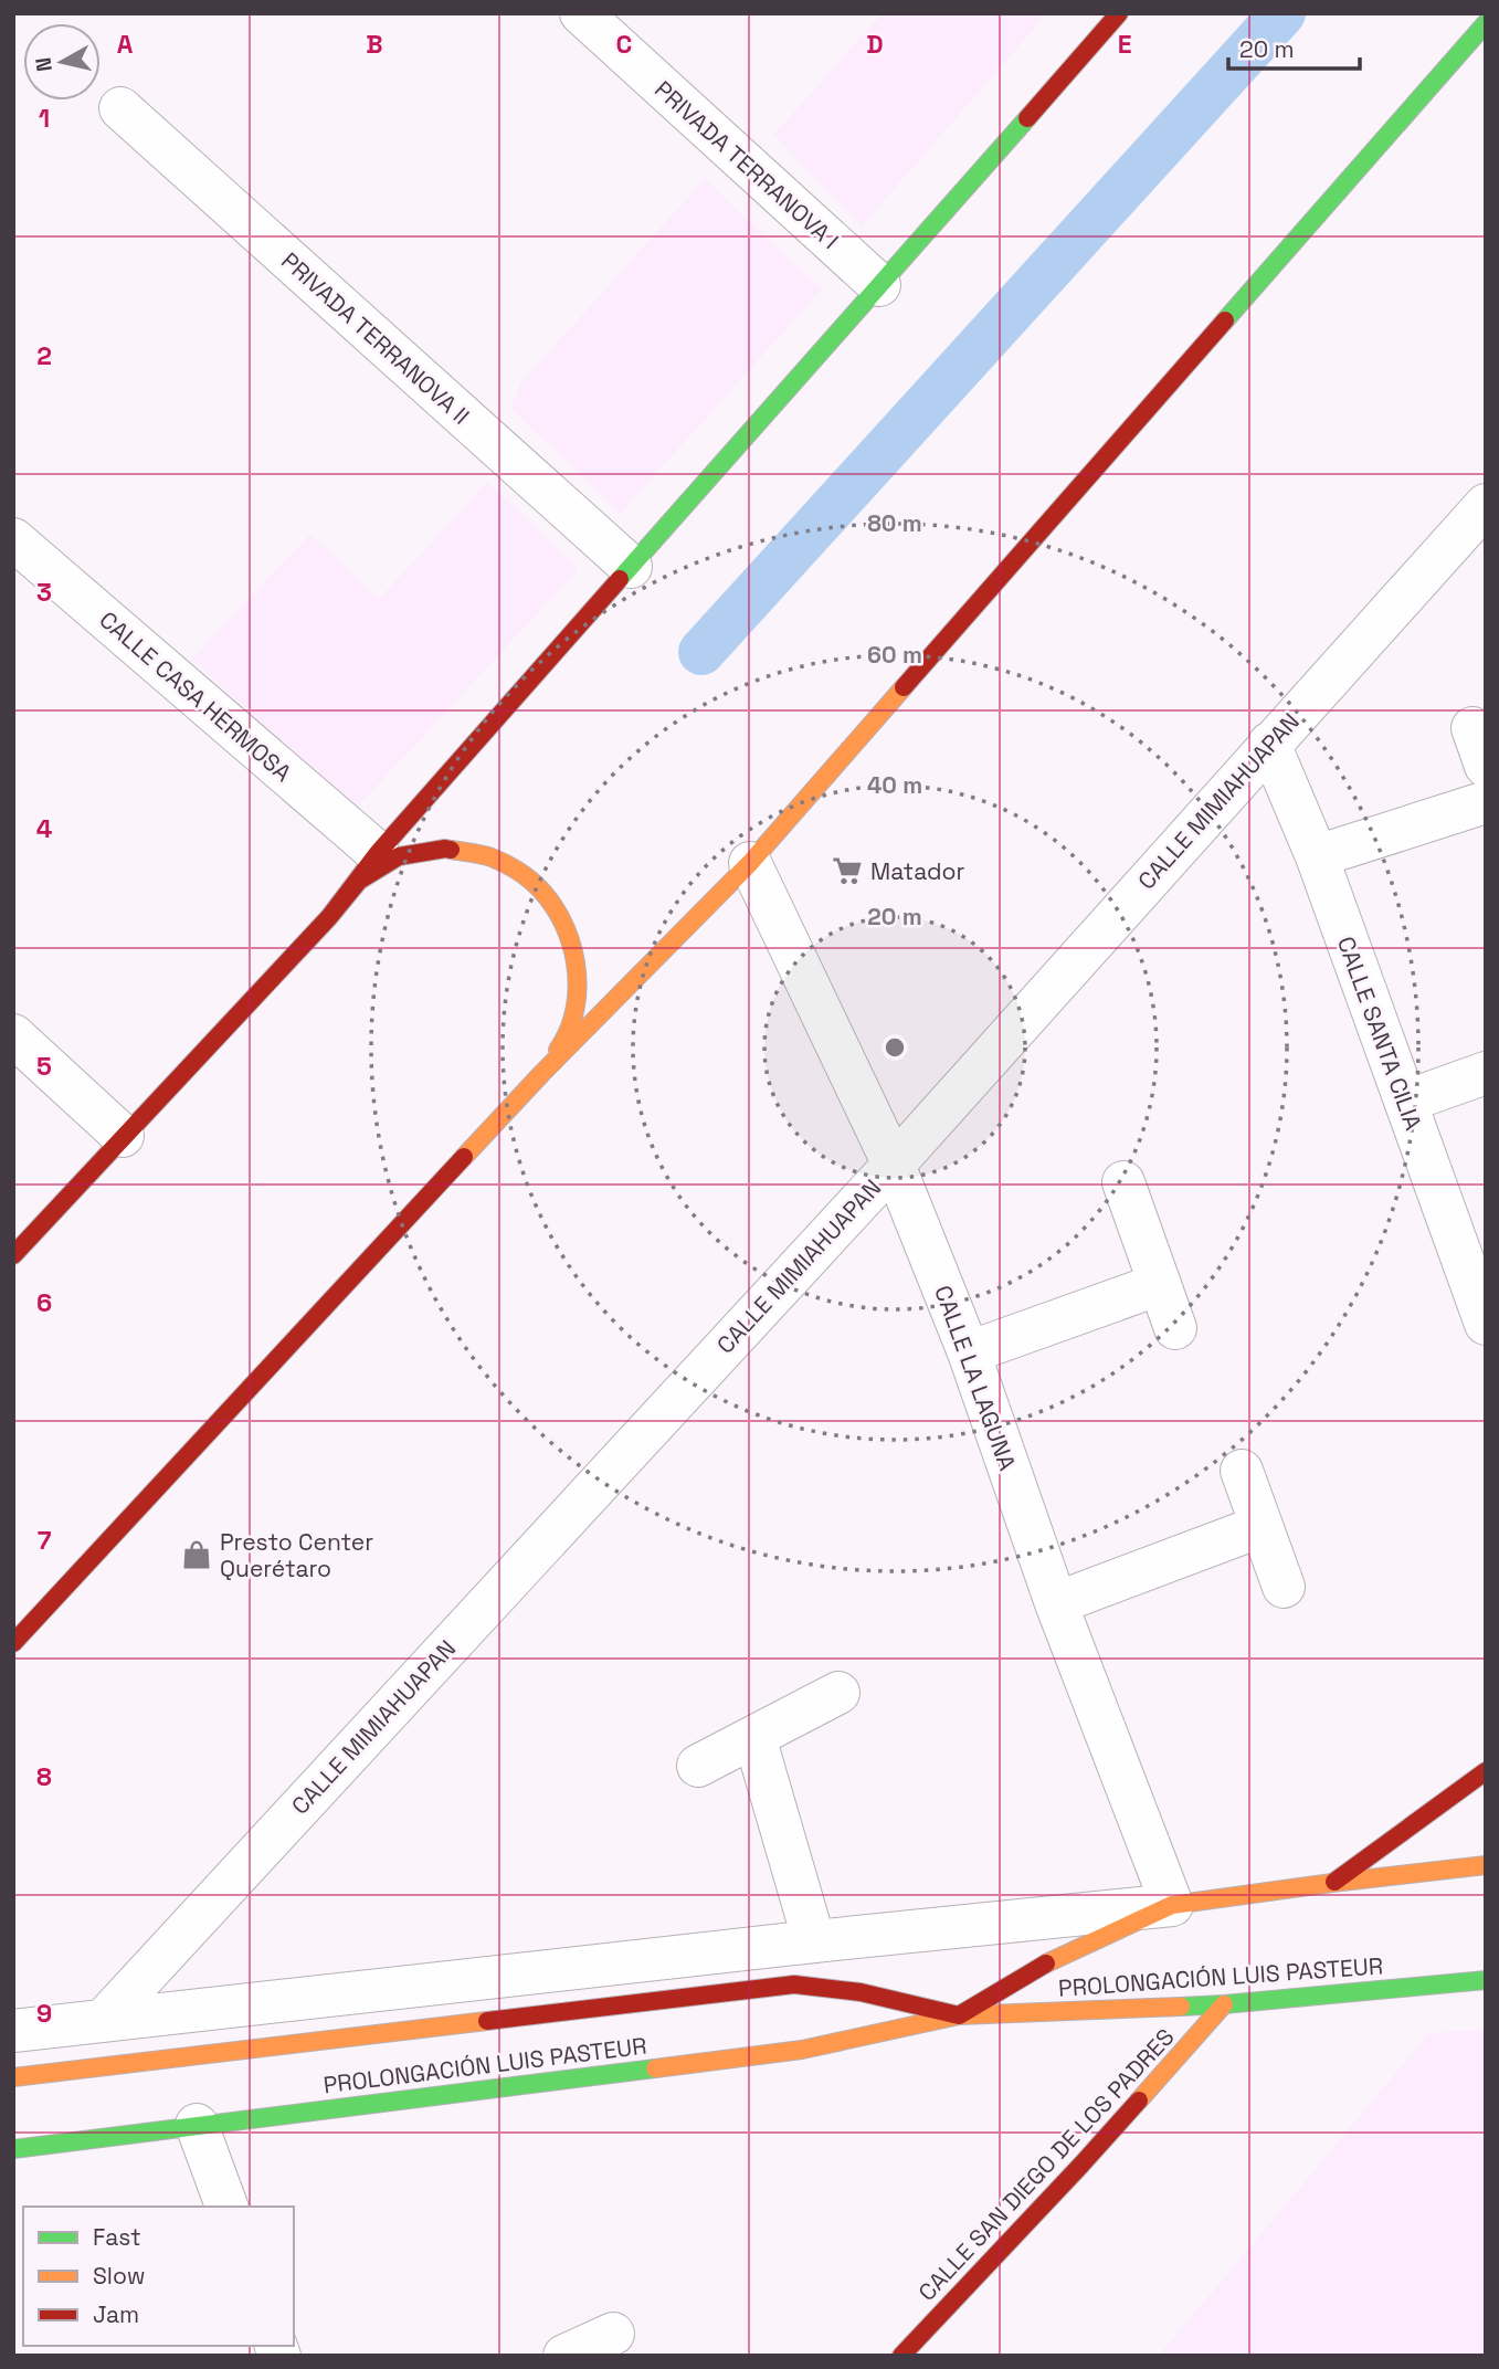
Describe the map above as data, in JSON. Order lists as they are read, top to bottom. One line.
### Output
{"streets":{"main road":["PROLONGACIÓN LUIS PASTEUR","CALLE SAN DIEGO DE LOS PADRES"],"street":["PRIVADA TERRANOVA I","PRIVADA TERRANOVA II","CALLE CASA HERMOSA","CALLE MIMIAHUAPAN","CALLE SANTA CILIA","CALLE LA LAGUNA"]},"crossings":[["CALLE MIMIAHUAPAN","CALLE SANTA CILIA"],["CALLE MIMIAHUAPAN","CALLE LA LAGUNA"],["CALLE LA LAGUNA","PROLONGACIÓN LUIS PASTEUR"],["PROLONGACIÓN LUIS PASTEUR","CALLE SAN DIEGO DE LOS PADRES"]],"places":{"supermarket":["Matador"],"shop":["Presto Center Querétaro"]},"legend":["Fast","Slow","Jam"],"scale_bar":"20 m","north":"left","grid":{"columns":["A","B","C","D","E"],"rows":["1","2","3","4","5","6","7","8","9"]},"rings":["80 m","60 m","40 m","20 m"]}
